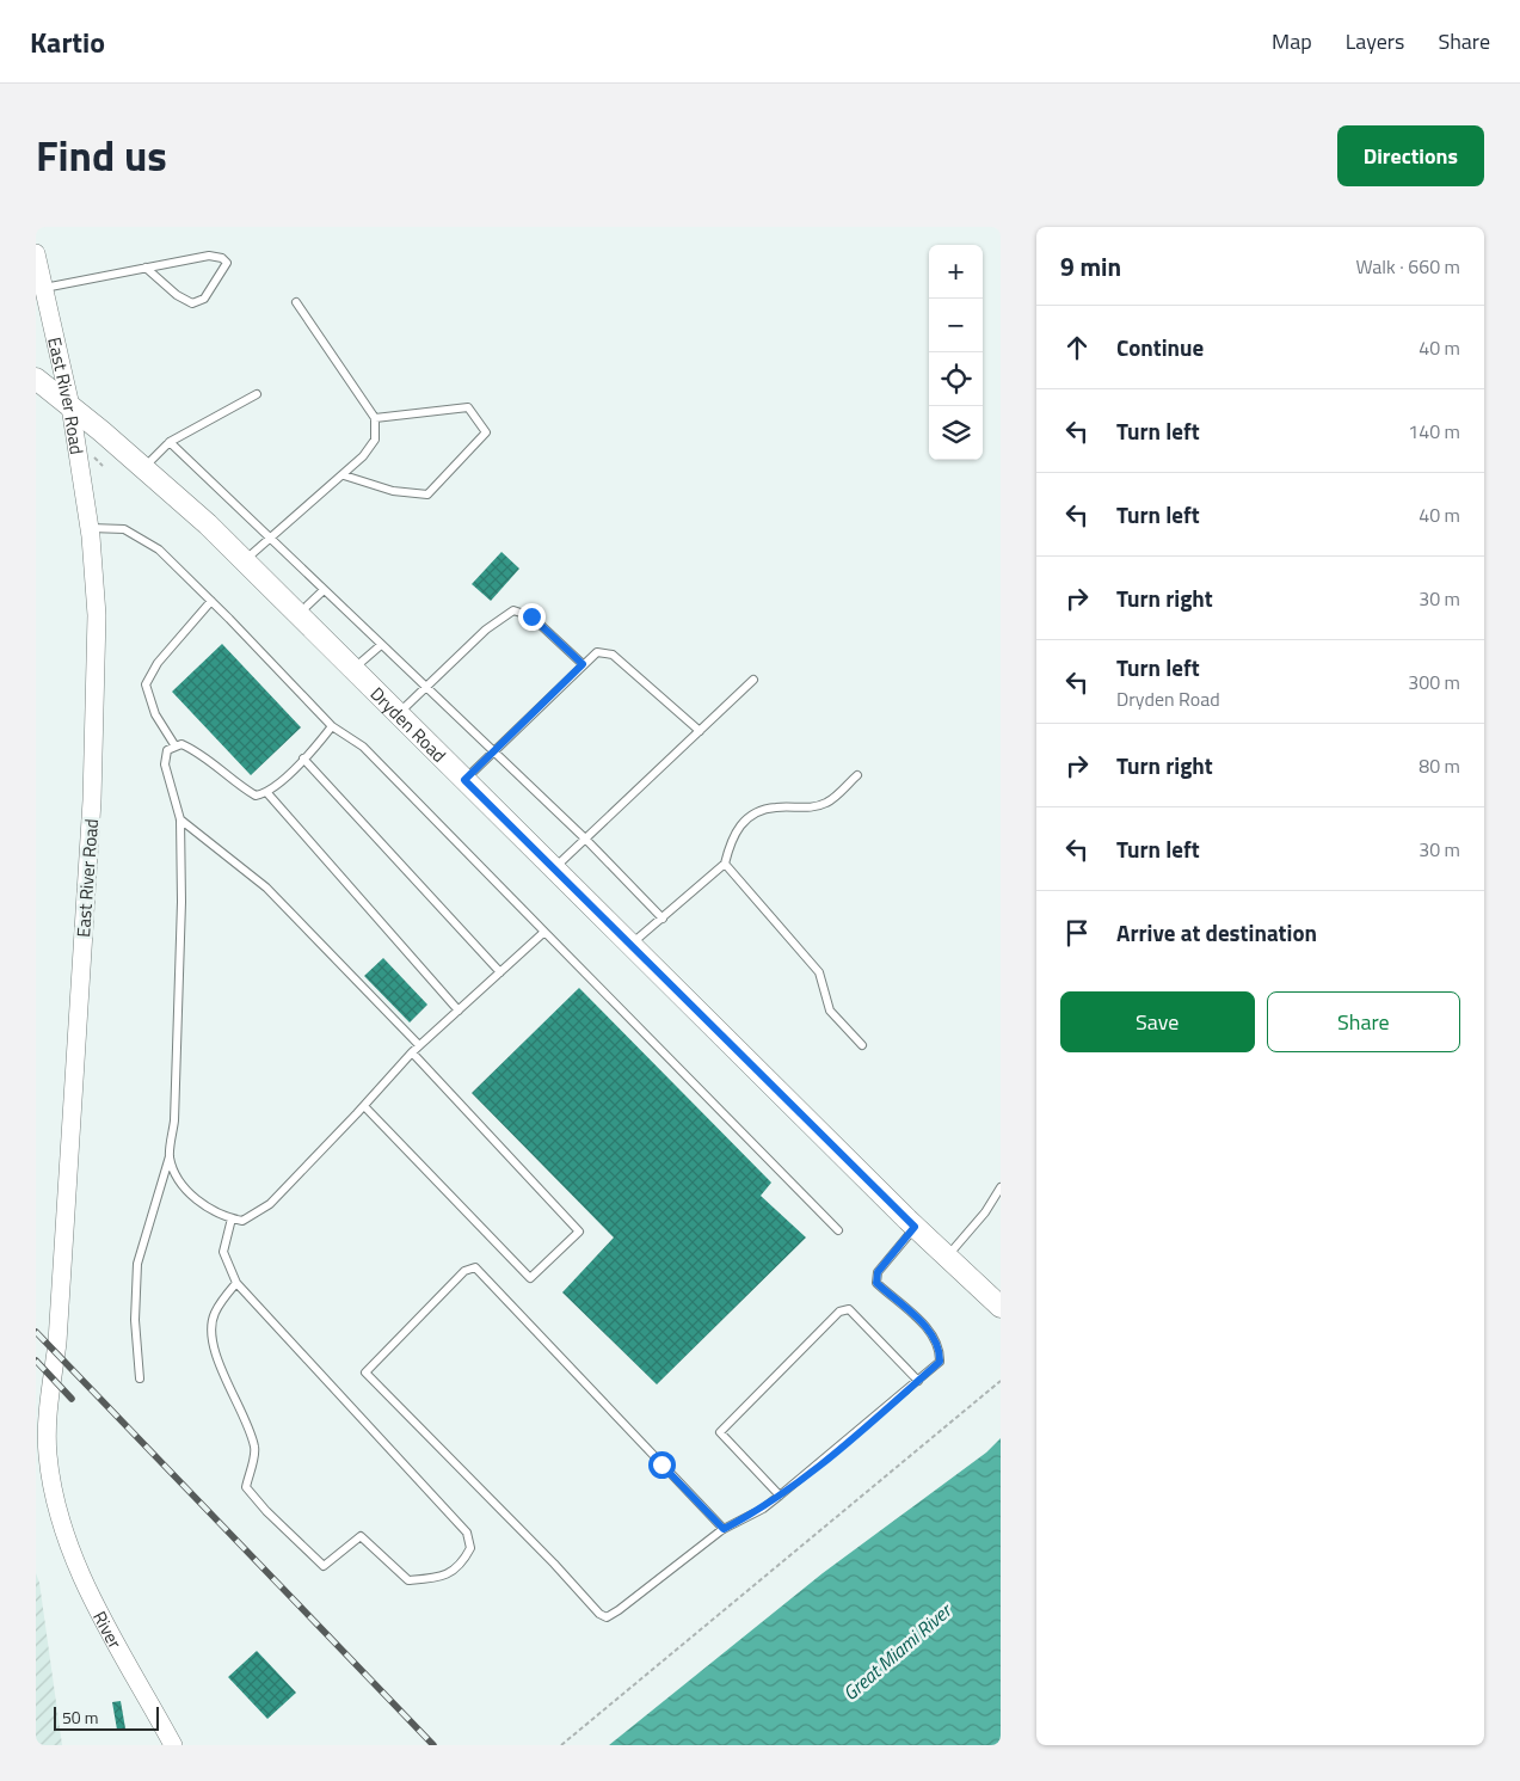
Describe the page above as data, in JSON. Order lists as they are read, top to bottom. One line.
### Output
{"streets":{"main road":["Dryden Road"],"street":["East River Road","River"]},"crossings":[["East River Road","Dryden Road"],["East River Road","River"]],"water":["Great Miami River"],"scale_bar":"50 m","page":{"header":"Kartio","nav":["Map","Layers","Share"],"title":"Find us","buttons":["Directions",["Save","Share"]],"heading":["9 min","Walk · 660 m"],"map_buttons":["+","−"],"list":[["Continue","40 m"],["Turn left","140 m"],["Turn left","40 m"],["Turn right","30 m"],["Turn left","Dryden Road","300 m"],["Turn right","80 m"],["Turn left","30 m"],"Arrive at destination"],"scale":"50 m"}}
